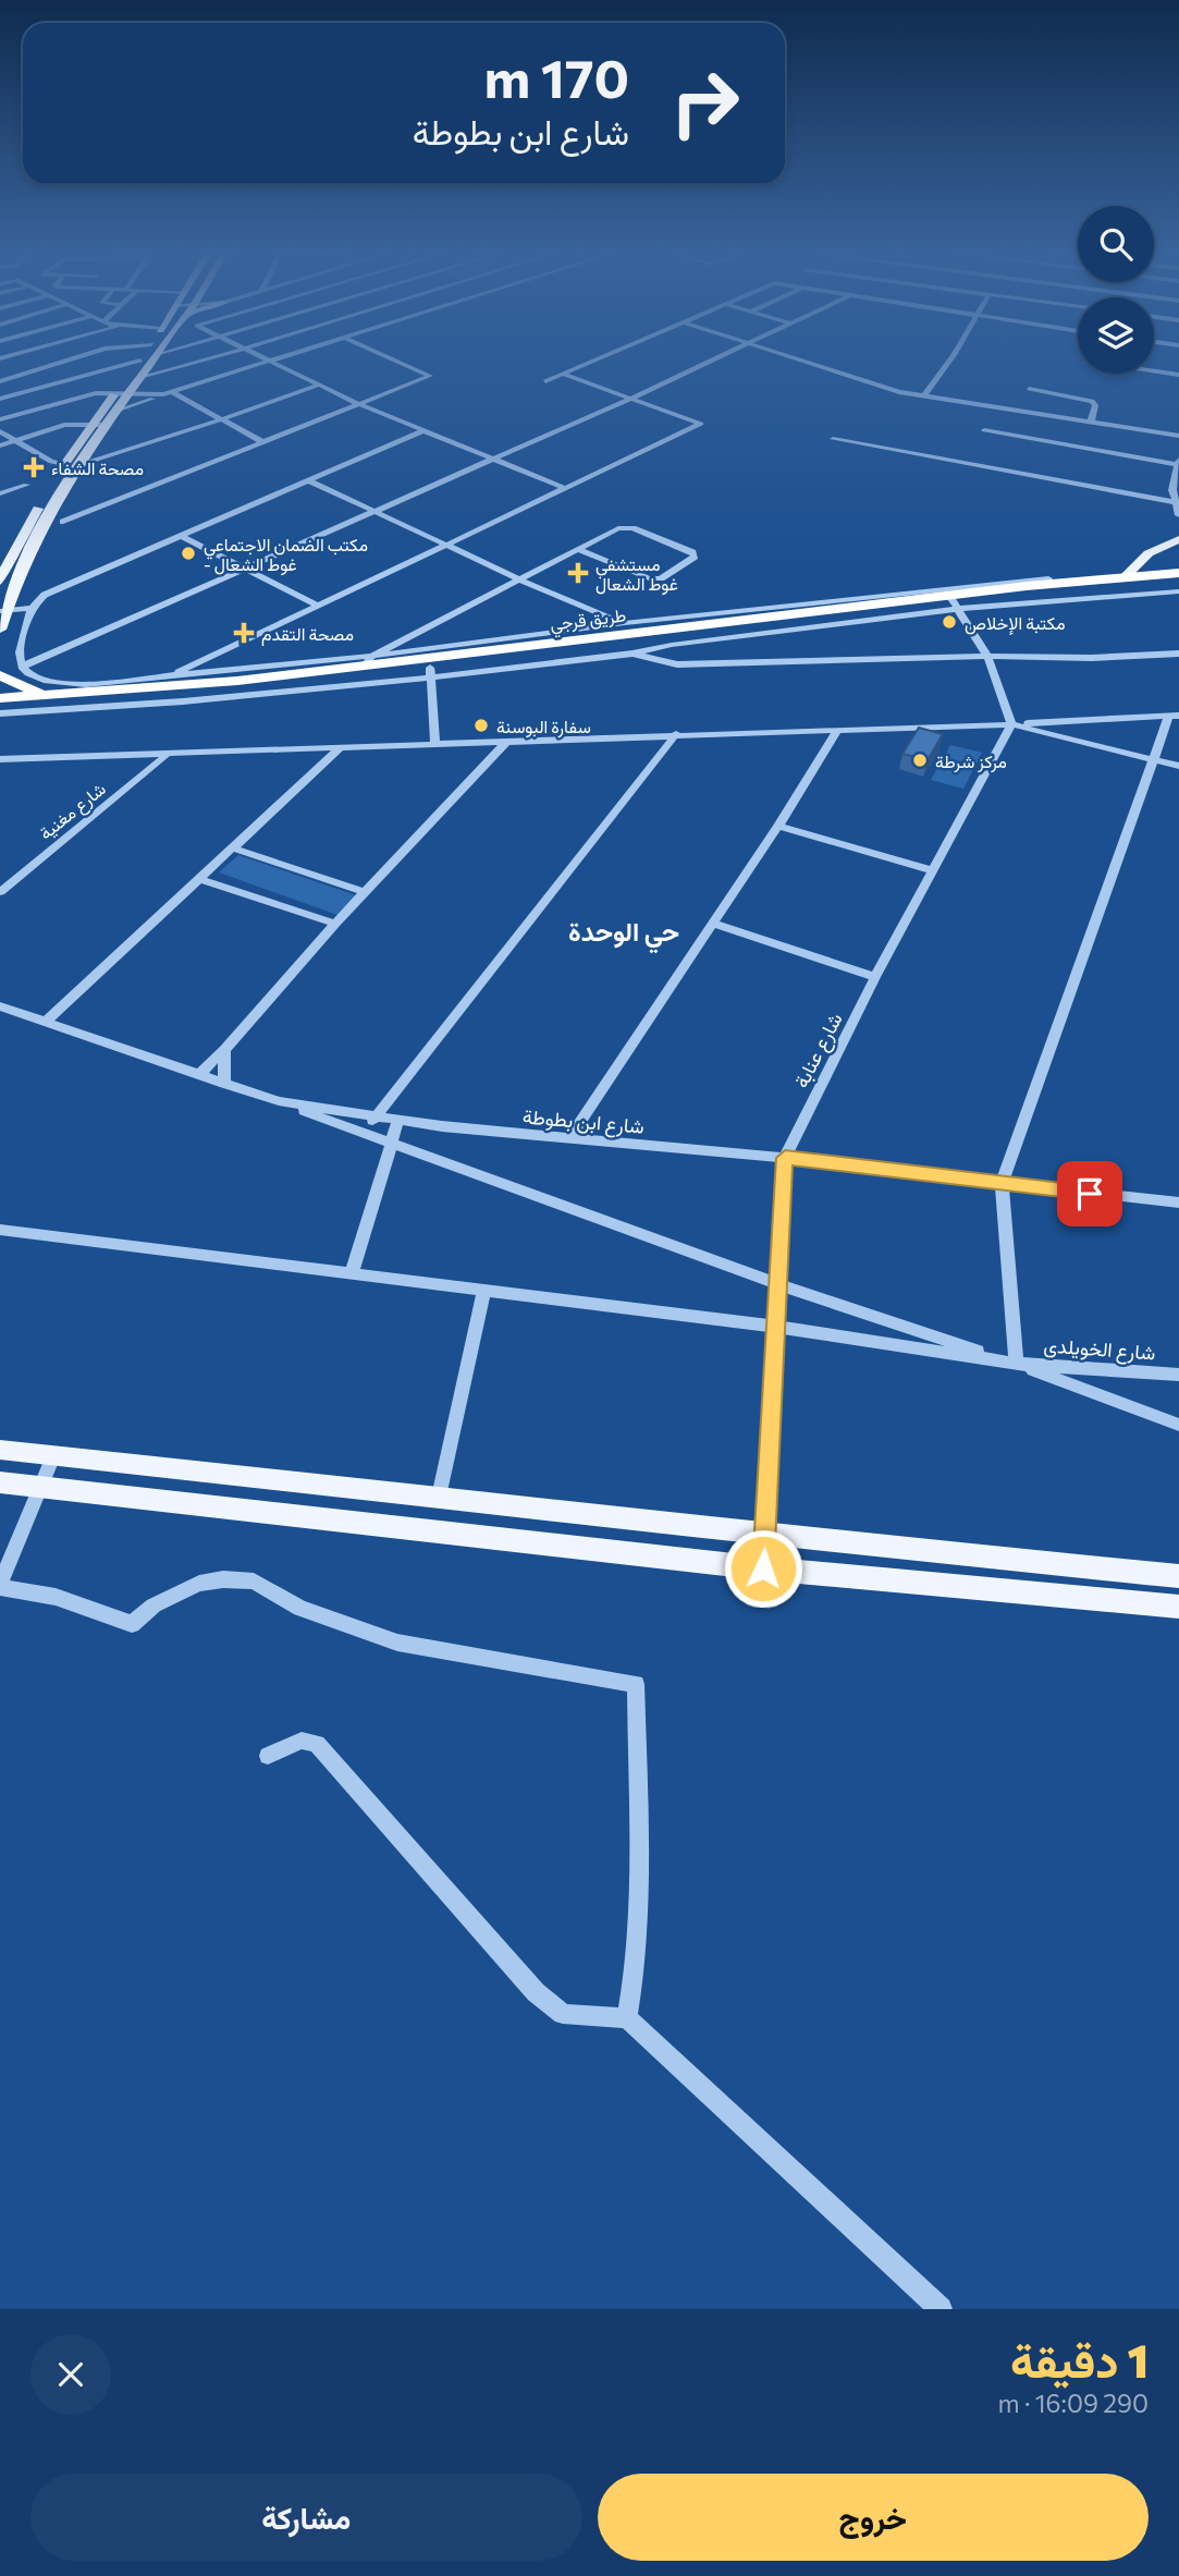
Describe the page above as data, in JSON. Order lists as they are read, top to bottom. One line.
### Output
{"streets":{"highway":["طريق قرجي"],"street":["شارع مغنية","شارع عنابة","شارع ابن بطوطة","شارع الخويلدى"]},"crossings":[["شارع عنابة","شارع ابن بطوطة"]],"districts":["حي الوحدة"],"places":{"health":["مصحة الشفاء","مستشفي غوط الشعال","مصحة التقدم"],"other":["مكتب الضمان الاجتماعي - غوط الشعال","مكتبة الإخلاص","سفارة البوسنة","مركز شرطة"]},"page":{"turn":["170 m","شارع ابن بطوطة"],"heading":["1 دقيقة","290 m · 16:09"],"buttons":["خروج","مشاركة"]}}
